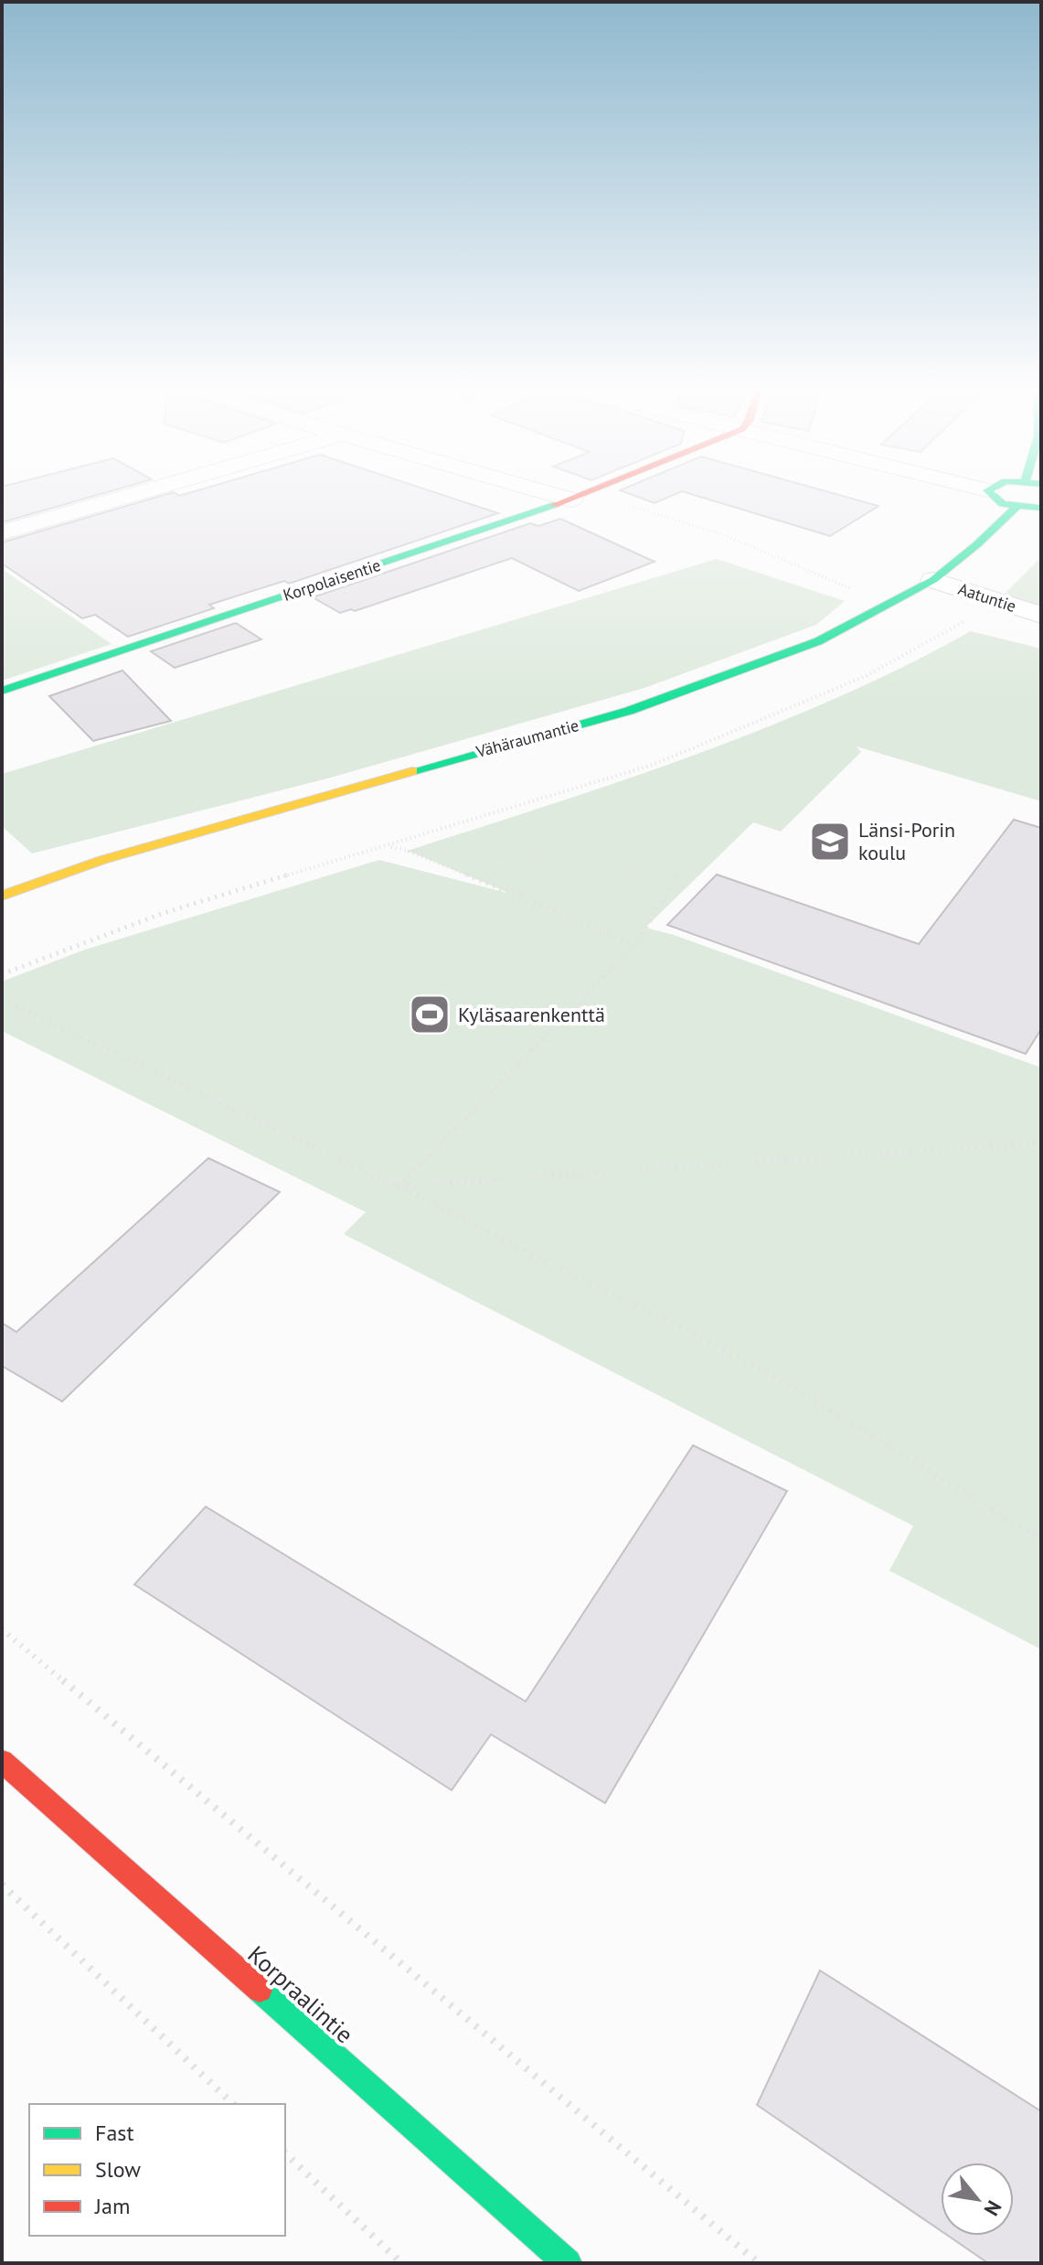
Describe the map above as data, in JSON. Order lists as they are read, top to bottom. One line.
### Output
{"streets":{"main road":["Korpolaisentie","Vähäraumantie","Korpraalintie"],"street":["Aatuntie"]},"crossings":[["Aatuntie","Vähäraumantie"]],"places":{"school or university":["Länsi-Porin koulu"],"sports":["Kyläsaarenkenttä"]},"legend":["Fast","Slow","Jam"],"north":"bottom right"}
